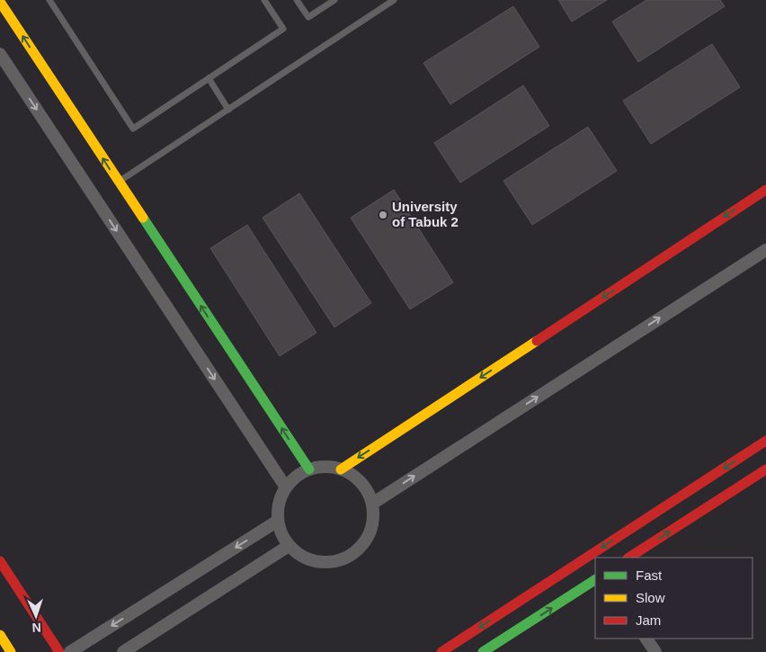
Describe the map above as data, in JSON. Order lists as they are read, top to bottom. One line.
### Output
{"places":["University of Tabuk 2"],"legend":["Fast","Slow","Jam"],"north":"bottom"}
